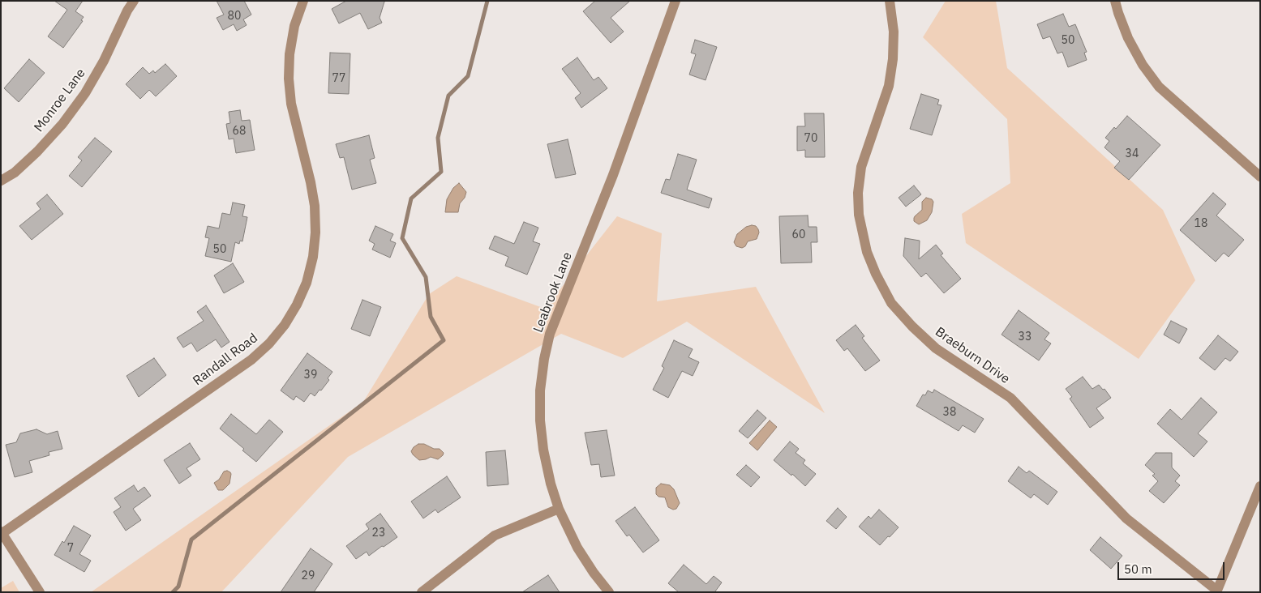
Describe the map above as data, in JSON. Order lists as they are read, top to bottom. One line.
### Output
{"streets":{"street":["Monroe Lane","Leabrook Lane","Braeburn Drive","Randall Road"]},"house_numbers":["80","50","77","68","70","34","18","60","50","33","39","38","23","7","29"],"scale_bar":"50 m"}
